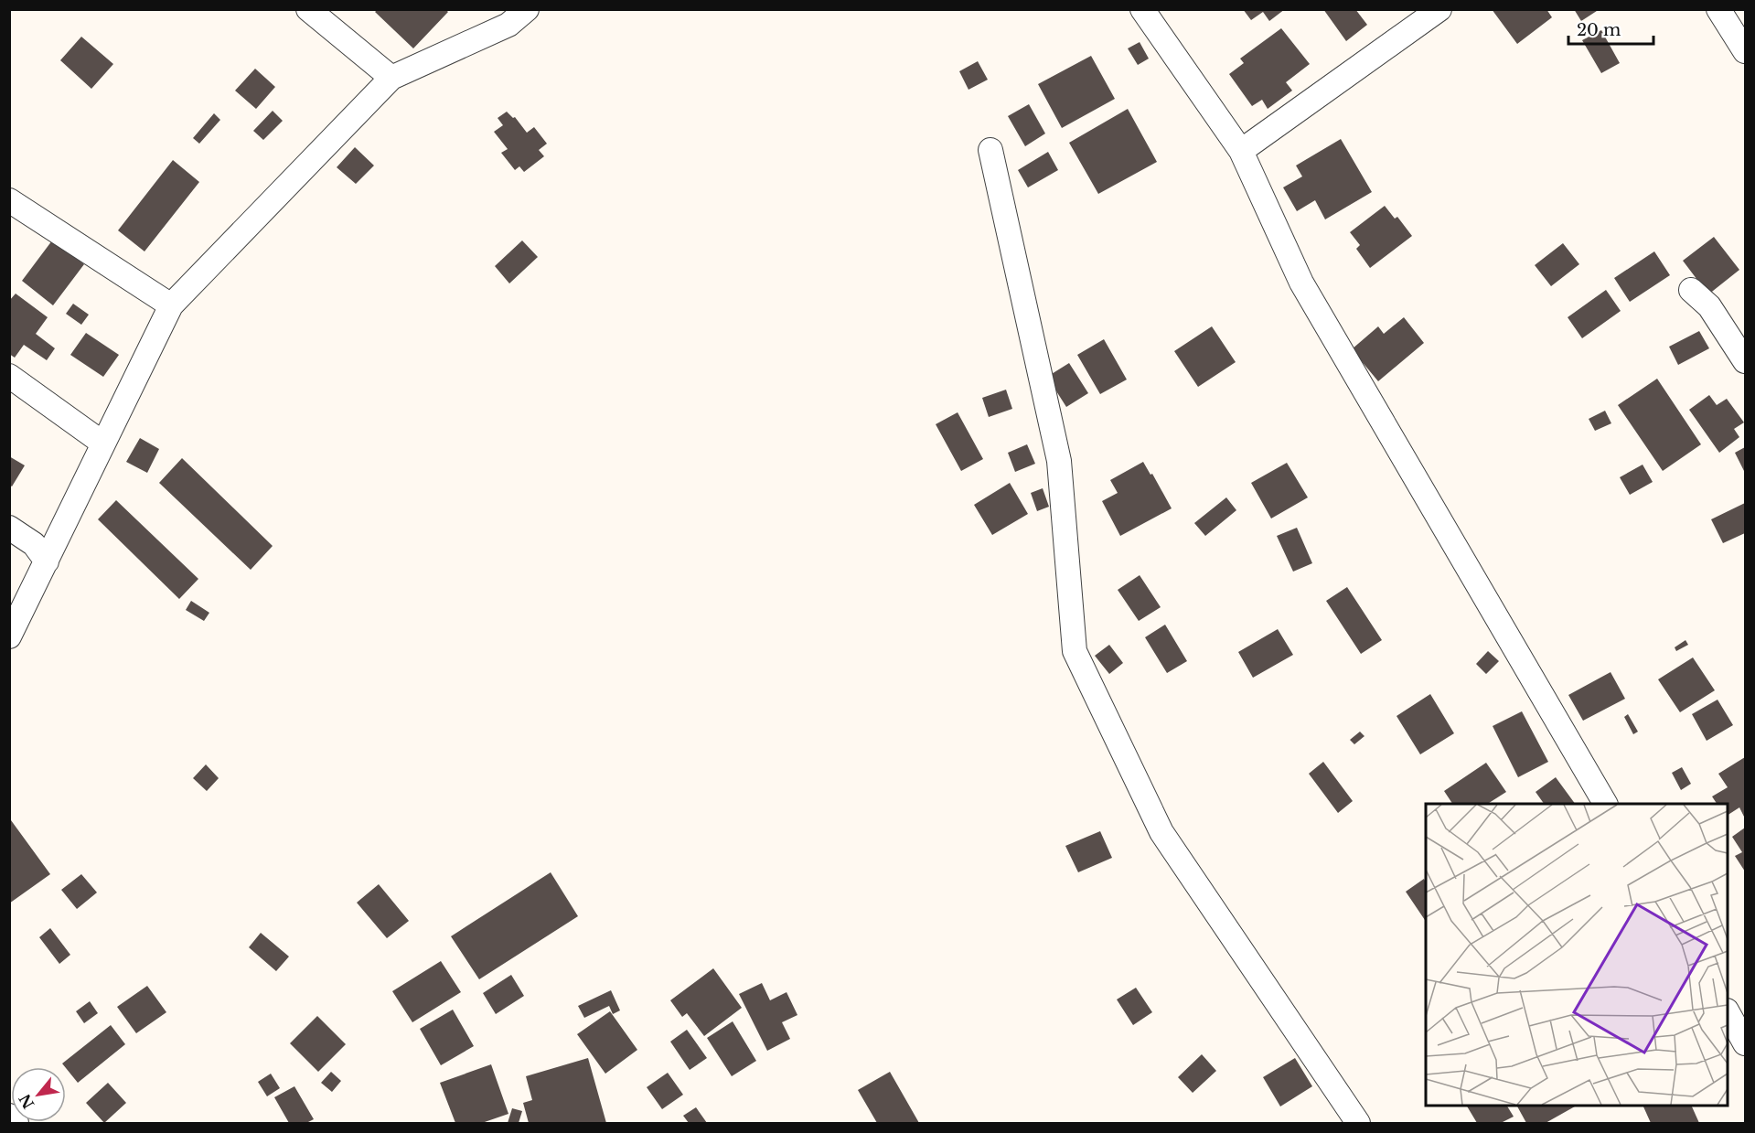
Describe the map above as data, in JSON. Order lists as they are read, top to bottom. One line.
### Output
{"scale_bar":"20 m","north":"bottom left"}
